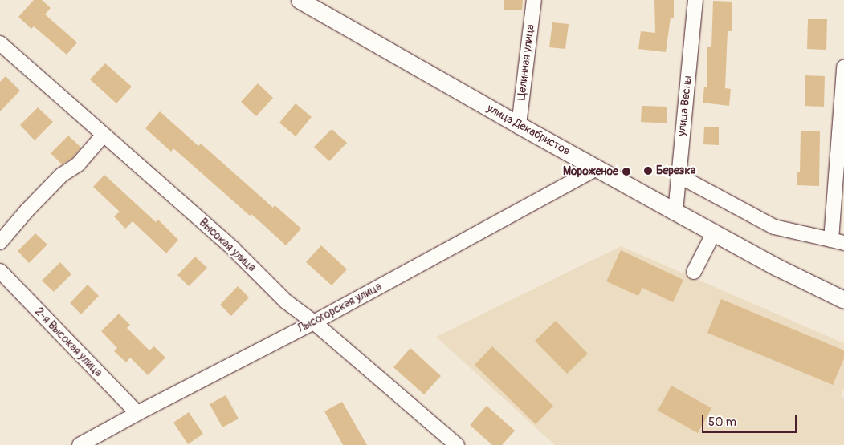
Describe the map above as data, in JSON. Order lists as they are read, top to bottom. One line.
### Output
{"streets":{"main road":["улица Декабристов"],"street":["Целинная улица","улица Весны","Высокая улица","Лысогорская улица","2-я Высокая улица"]},"crossings":[["Целинная улица","улица Декабристов"],["улица Весны","улица Декабристов"],["улица Декабристов","Лысогорская улица"],["Высокая улица","Лысогорская улица"],["Лысогорская улица","2-я Высокая улица"]],"places":["Березка","Мороженое"],"scale_bar":"50 m"}
